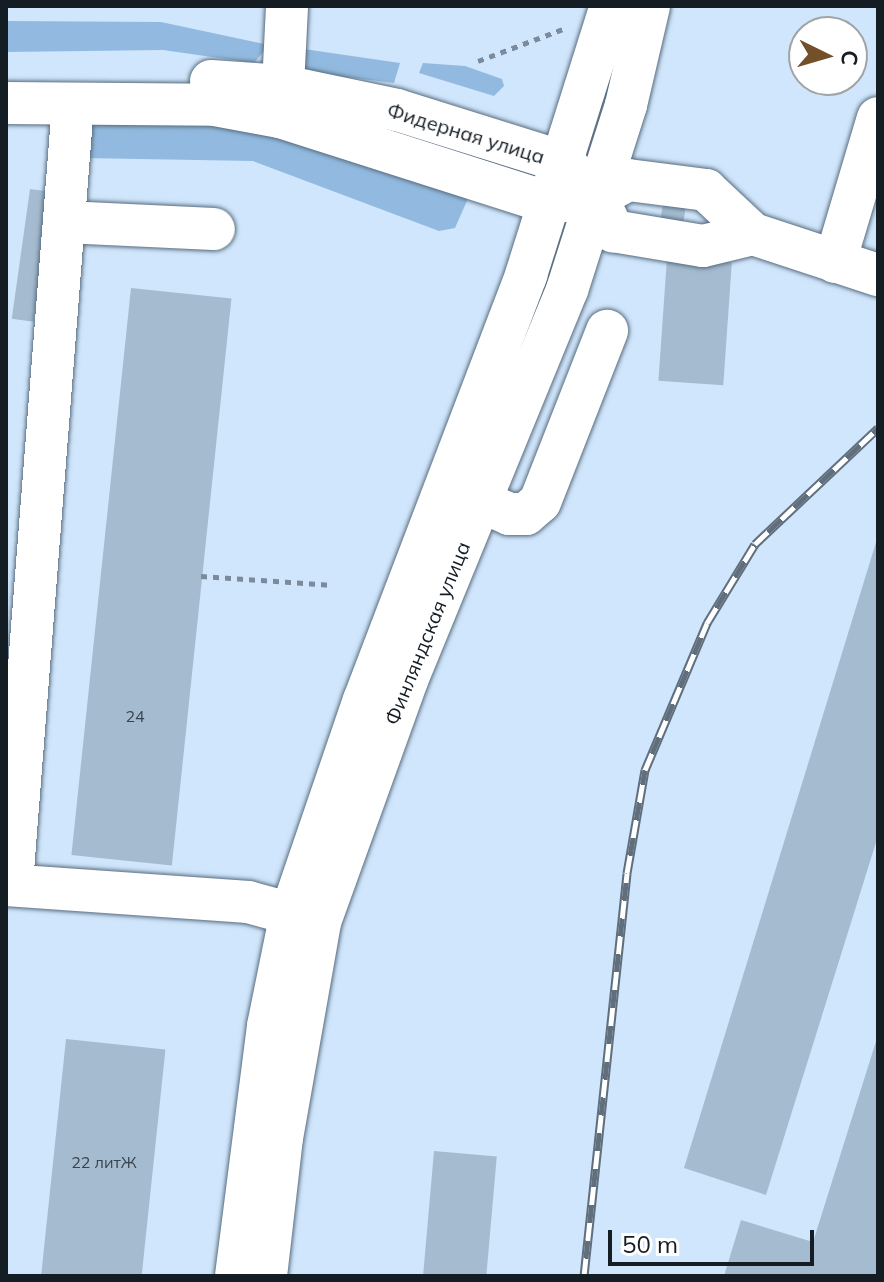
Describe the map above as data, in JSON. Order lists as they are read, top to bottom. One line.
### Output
{"streets":{"street":["Фидерная улица","Финляндская улица"]},"crossings":[["Фидерная улица","Финляндская улица"]],"house_numbers":["24","22 литЖ"],"scale_bar":"50 m","north":"right"}
